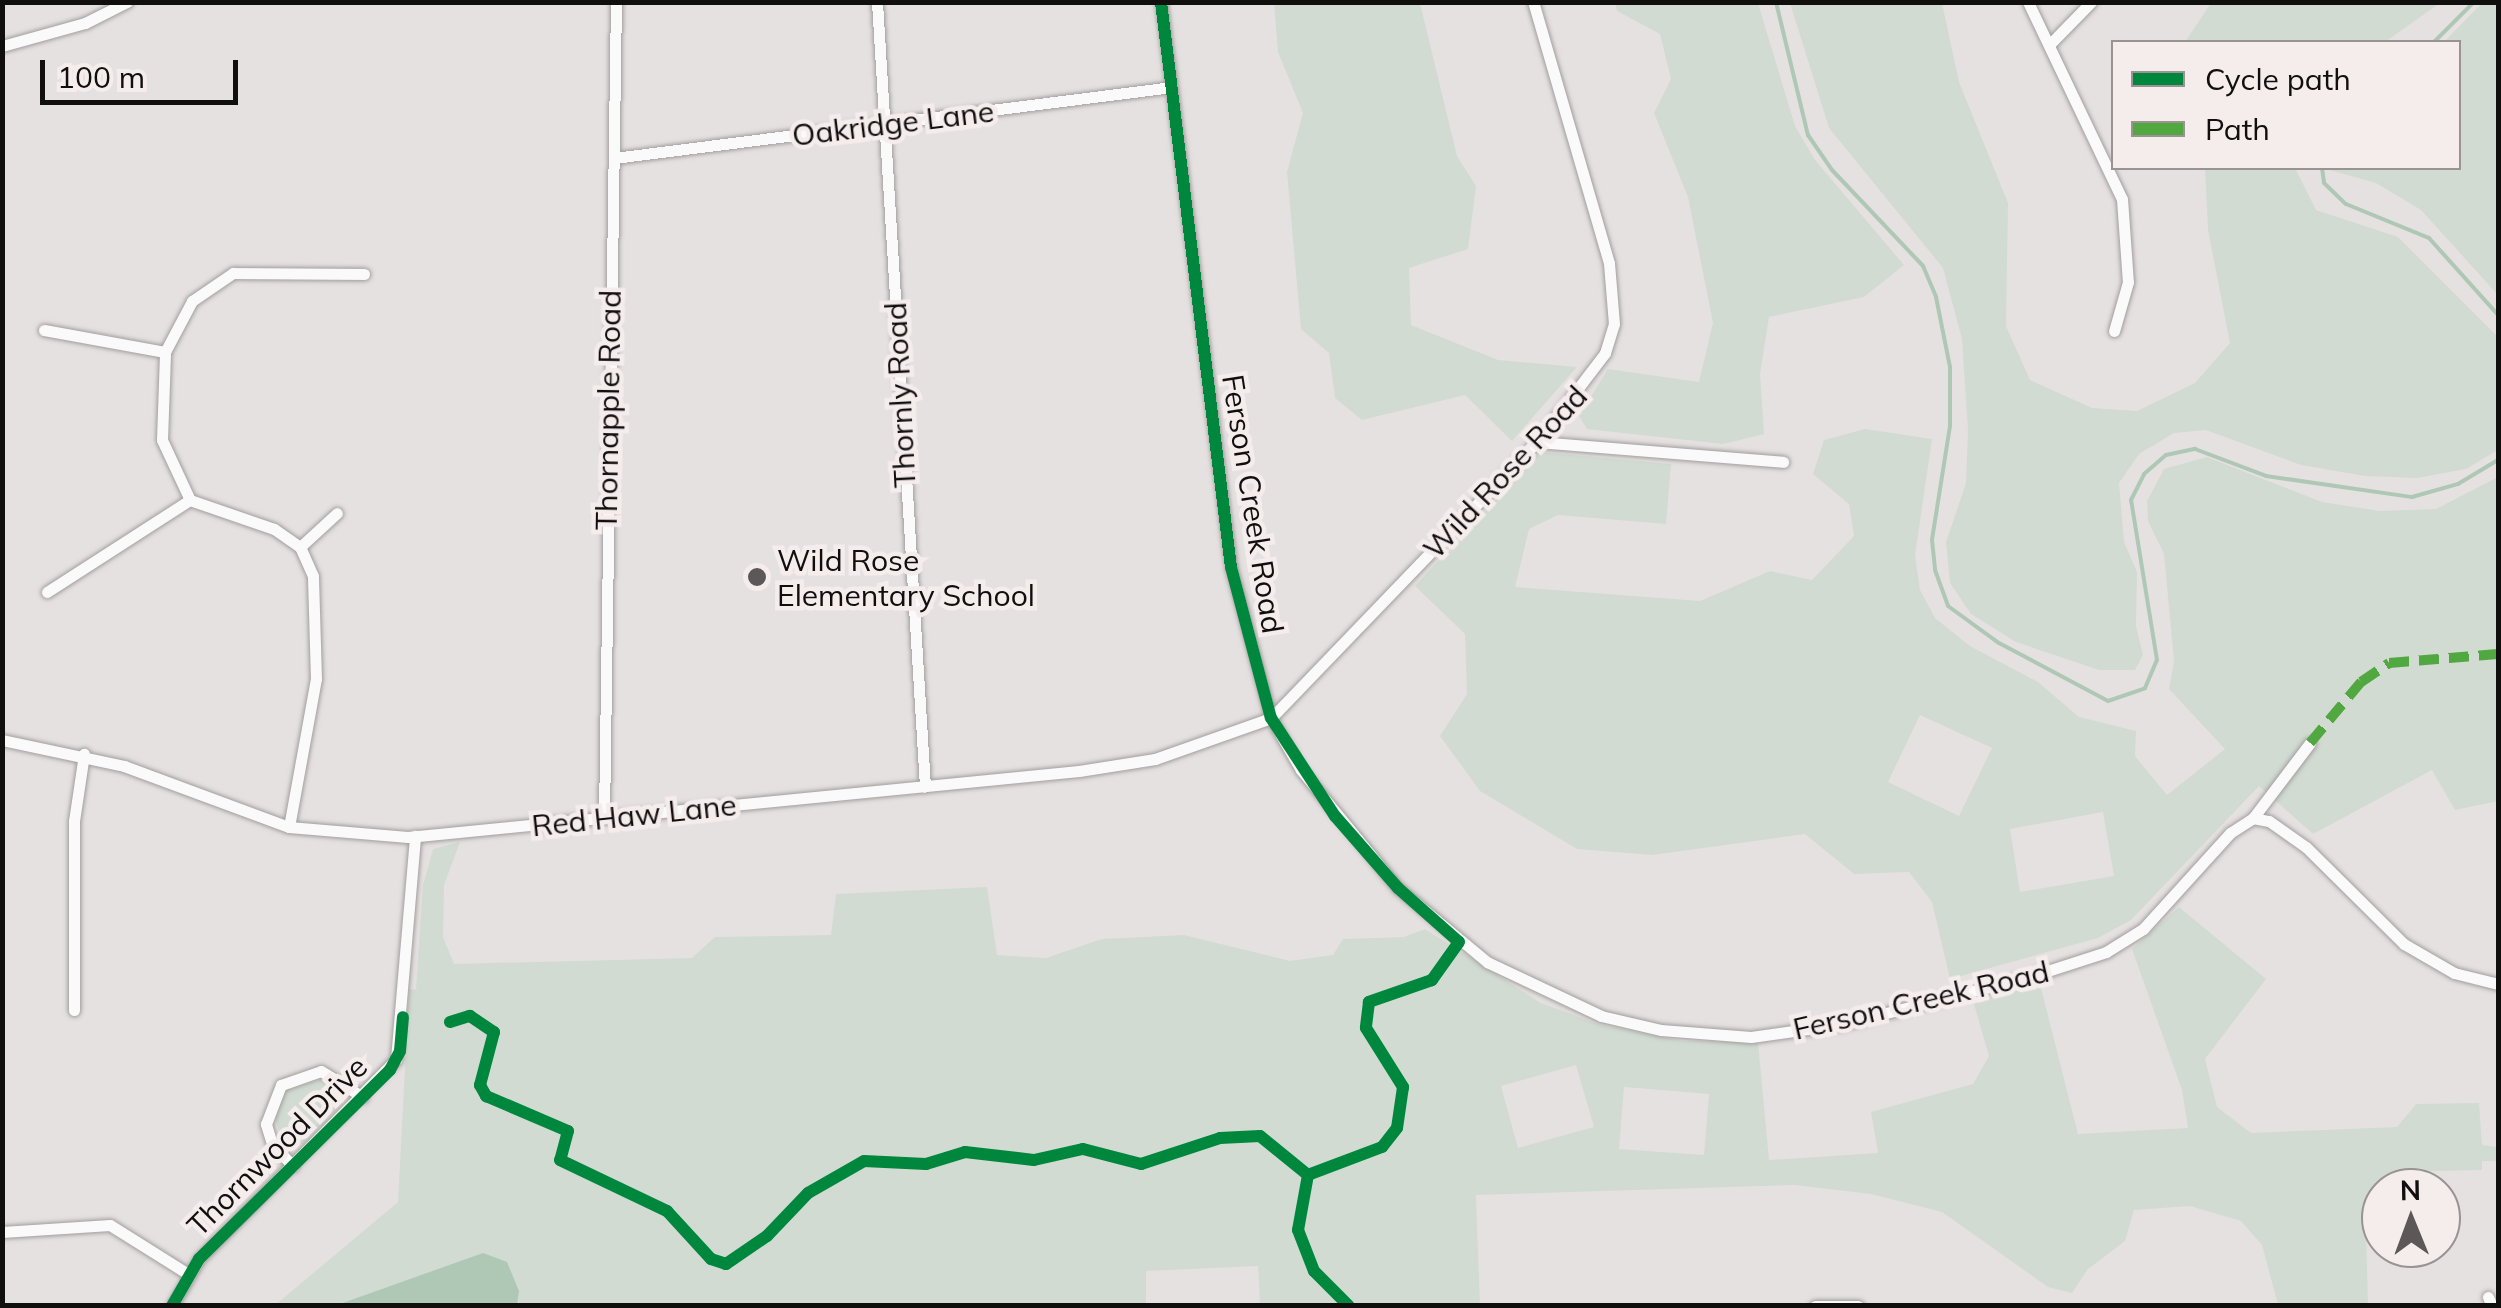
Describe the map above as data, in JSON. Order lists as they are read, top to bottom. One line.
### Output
{"streets":{"street":["Oakridge Lane","Thornly Road","Thornapple Road","Wild Rose Road","Ferson Creek Road","Red Haw Lane","Thornwood Drive"]},"crossings":[["Oakridge Lane","Thornly Road"],["Oakridge Lane","Thornapple Road"],["Oakridge Lane","Ferson Creek Road"],["Thornly Road","Red Haw Lane"],["Thornapple Road","Red Haw Lane"],["Wild Rose Road","Ferson Creek Road"],["Wild Rose Road","Red Haw Lane"],["Ferson Creek Road","Red Haw Lane"],["Red Haw Lane","Thornwood Drive"]],"places":["Wild Rose Elementary School"],"legend":["Cycle path","Path"],"scale_bar":"100 m","north":"top"}
